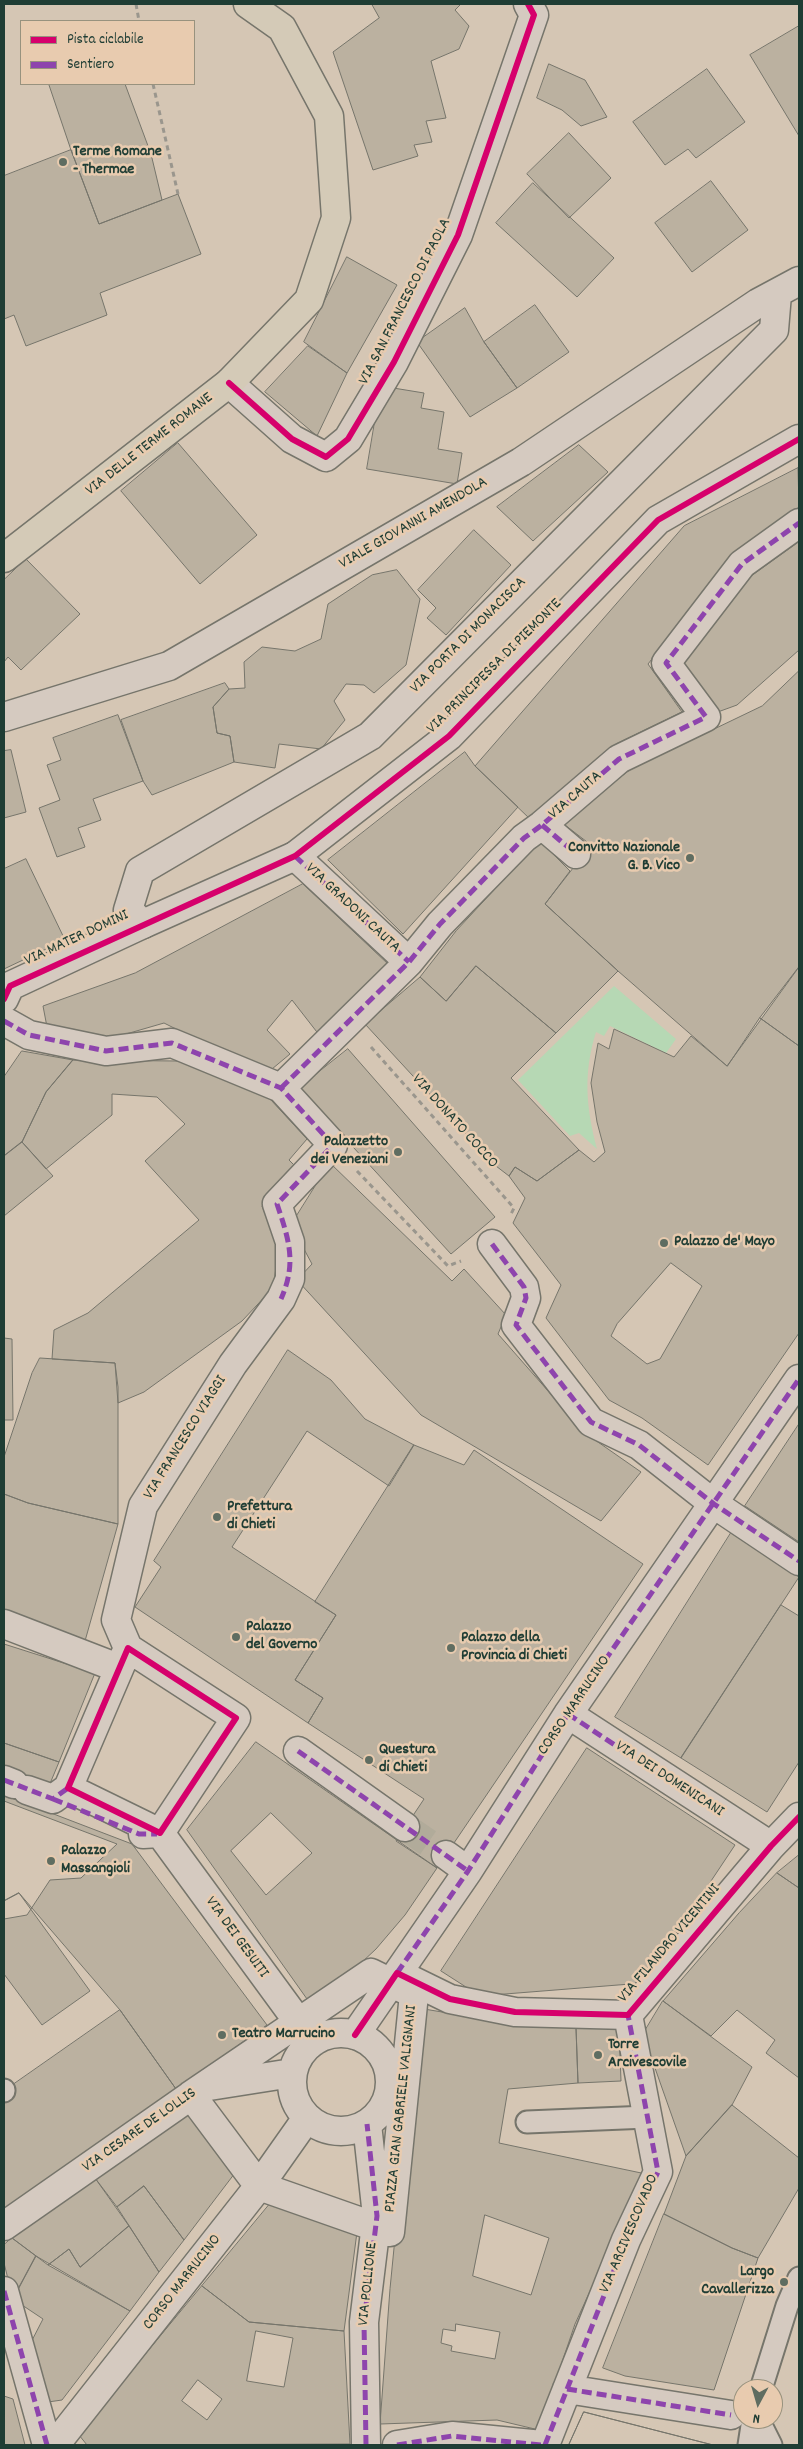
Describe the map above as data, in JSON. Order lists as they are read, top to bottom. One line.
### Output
{"streets":{"main road":["VIA DELLE TERME ROMANE"],"street":["VIA SAN FRANCESCO DI PAOLA","VIALE GIOVANNI AMENDOLA","VIA PORTA DI MONACISCA","VIA PRINCIPESSA DI PIEMONTE","VIA CAUTA","VIA GRADONI CAUTA","VIA MATER DOMINI","VIA FRANCESCO VIAGGI","CORSO MARRUCINO","VIA DEI DOMENICANI","VIA DEI GESUITI","VIA FILANDRO VICENTINI","PIAZZA GIAN GABRIELE VALIGNANI","VIA CESARE DE LOLLIS","VIA ARCIVESCOVADO","VIA POLLIONE"],"path":["VIA DONATO COCCO"]},"crossings":[["VIA SAN FRANCESCO DI PAOLA","VIA DELLE TERME ROMANE"],["VIALE GIOVANNI AMENDOLA","VIA PORTA DI MONACISCA"],["VIA PORTA DI MONACISCA","VIA PRINCIPESSA DI PIEMONTE"],["VIA PORTA DI MONACISCA","VIA MATER DOMINI"],["VIA PRINCIPESSA DI PIEMONTE","VIA GRADONI CAUTA"],["VIA PRINCIPESSA DI PIEMONTE","VIA MATER DOMINI"],["VIA CAUTA","VIA GRADONI CAUTA"],["VIA CAUTA","VIA DONATO COCCO"],["CORSO MARRUCINO","VIA DEI DOMENICANI"],["CORSO MARRUCINO","VIA DEI GESUITI"],["CORSO MARRUCINO","VIA FILANDRO VICENTINI"],["CORSO MARRUCINO","PIAZZA GIAN GABRIELE VALIGNANI"],["CORSO MARRUCINO","VIA CESARE DE LOLLIS"],["CORSO MARRUCINO","VIA POLLIONE"],["VIA DEI DOMENICANI","VIA FILANDRO VICENTINI"],["VIA DEI GESUITI","PIAZZA GIAN GABRIELE VALIGNANI"],["VIA DEI GESUITI","VIA CESARE DE LOLLIS"],["VIA DEI GESUITI","VIA POLLIONE"],["VIA FILANDRO VICENTINI","PIAZZA GIAN GABRIELE VALIGNANI"],["VIA FILANDRO VICENTINI","VIA ARCIVESCOVADO"],["PIAZZA GIAN GABRIELE VALIGNANI","VIA CESARE DE LOLLIS"],["PIAZZA GIAN GABRIELE VALIGNANI","VIA POLLIONE"],["VIA CESARE DE LOLLIS","VIA POLLIONE"]],"places":["Terme Romane - Thermae","Convitto Nazionale G. B. Vico","Palazzetto dei Veneziani","Palazzo de' Mayo","Prefettura di Chieti","Palazzo del Governo","Palazzo della Provincia di Chieti","Questura di Chieti","Palazzo Massangioli","Teatro Marrucino","Torre Arcivescovile","Largo Cavallerizza"],"legend":["Pista ciclabile","Sentiero"],"north":"bottom"}
